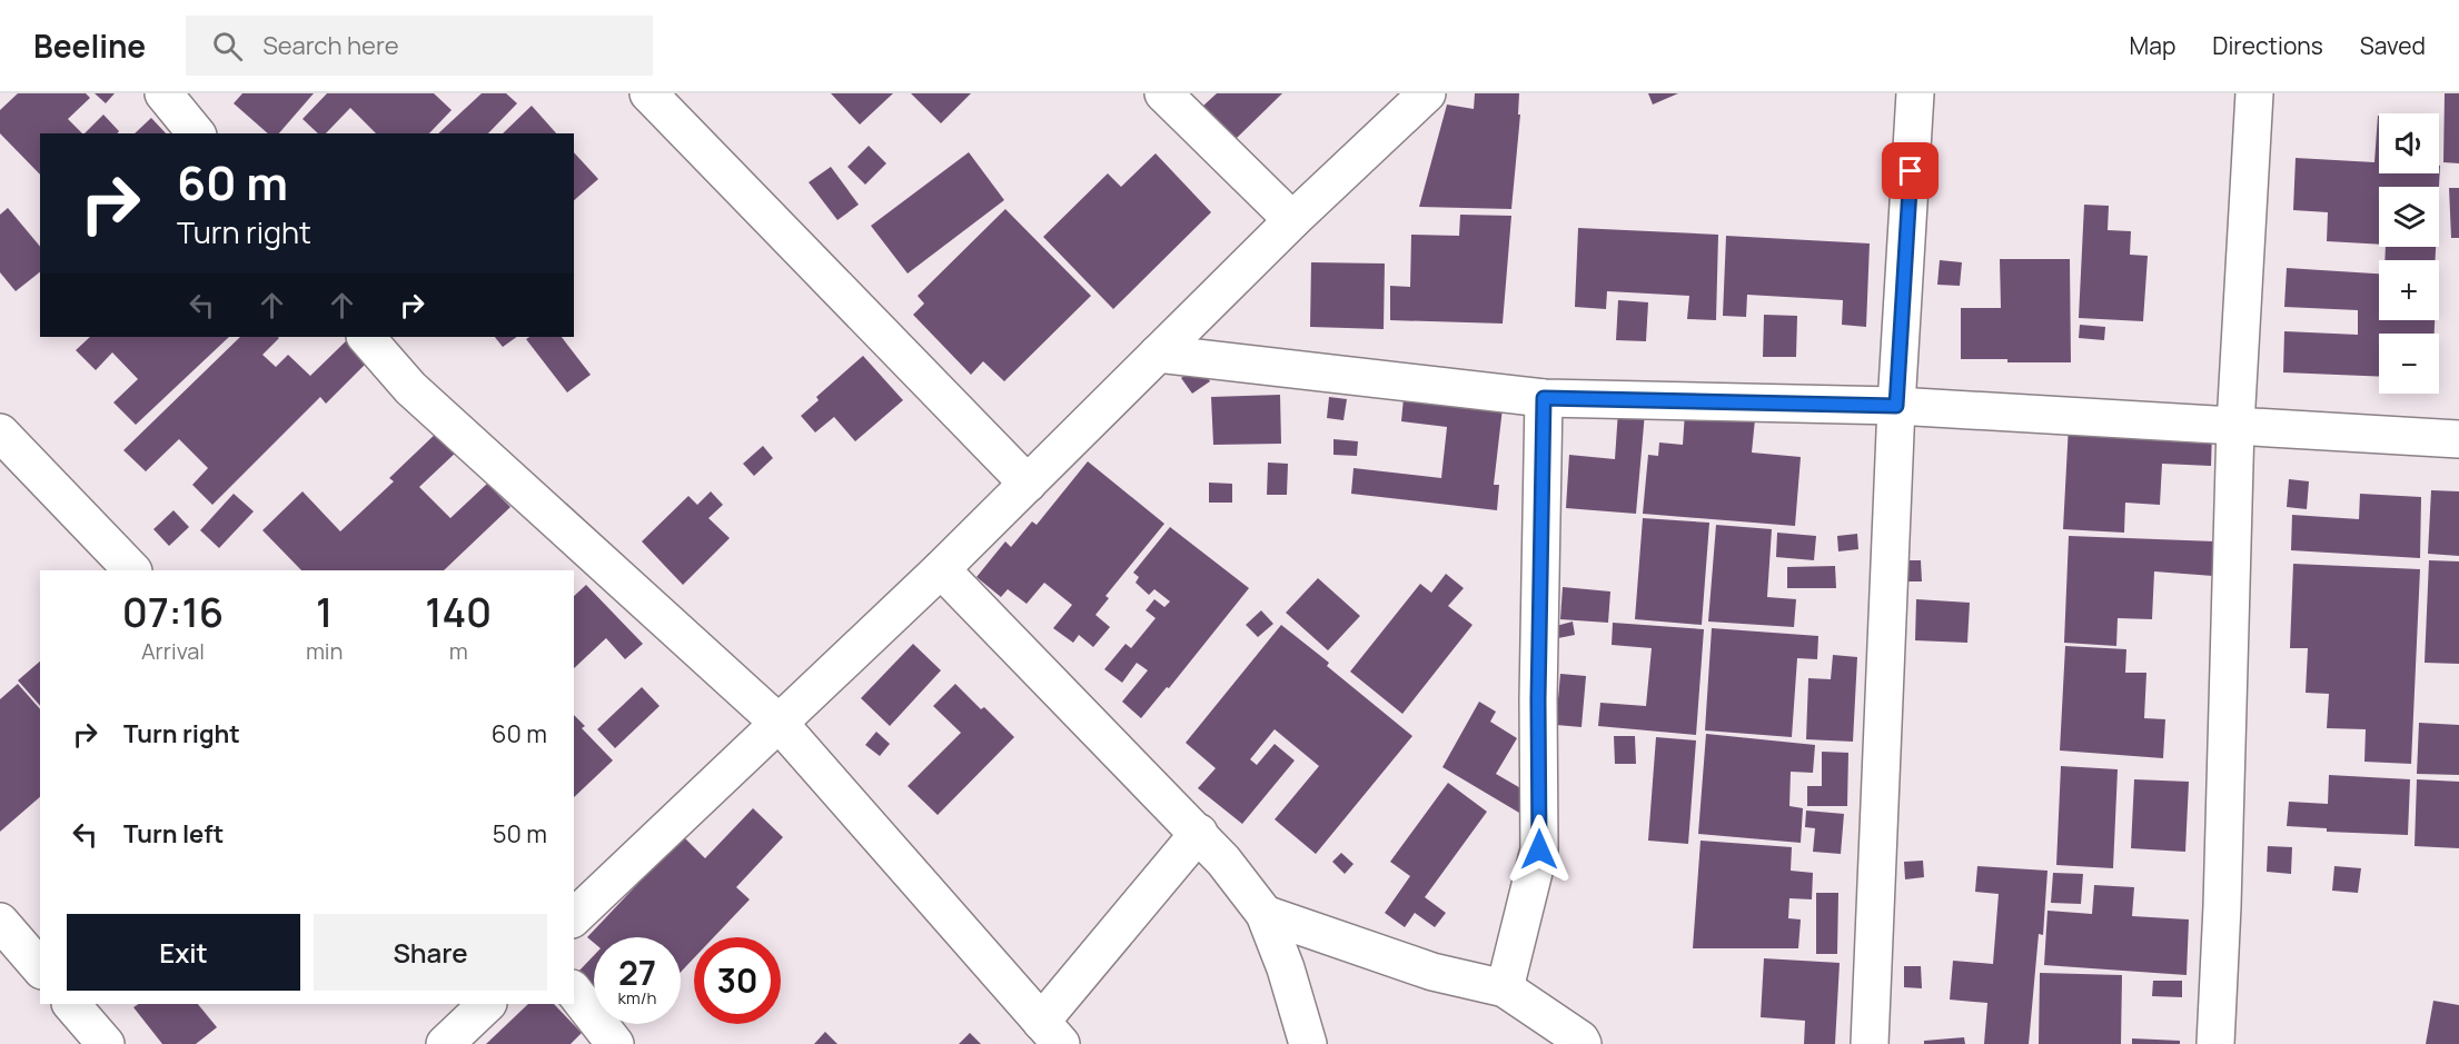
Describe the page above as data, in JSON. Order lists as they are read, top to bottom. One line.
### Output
{"page":{"header":"Beeline","search":"Search here","nav":["Map","Directions","Saved"],"map_buttons":["+","−"],"turn":["60 m","Turn right"],"eta":["07:16","Arrival","1","min","140","m"],"list":[{"name":"Turn right","value":"60 m"},{"name":"Turn left","value":"50 m"}],"buttons":["Exit","Share"],"speed":"27 km/h","limit":"30"}}
